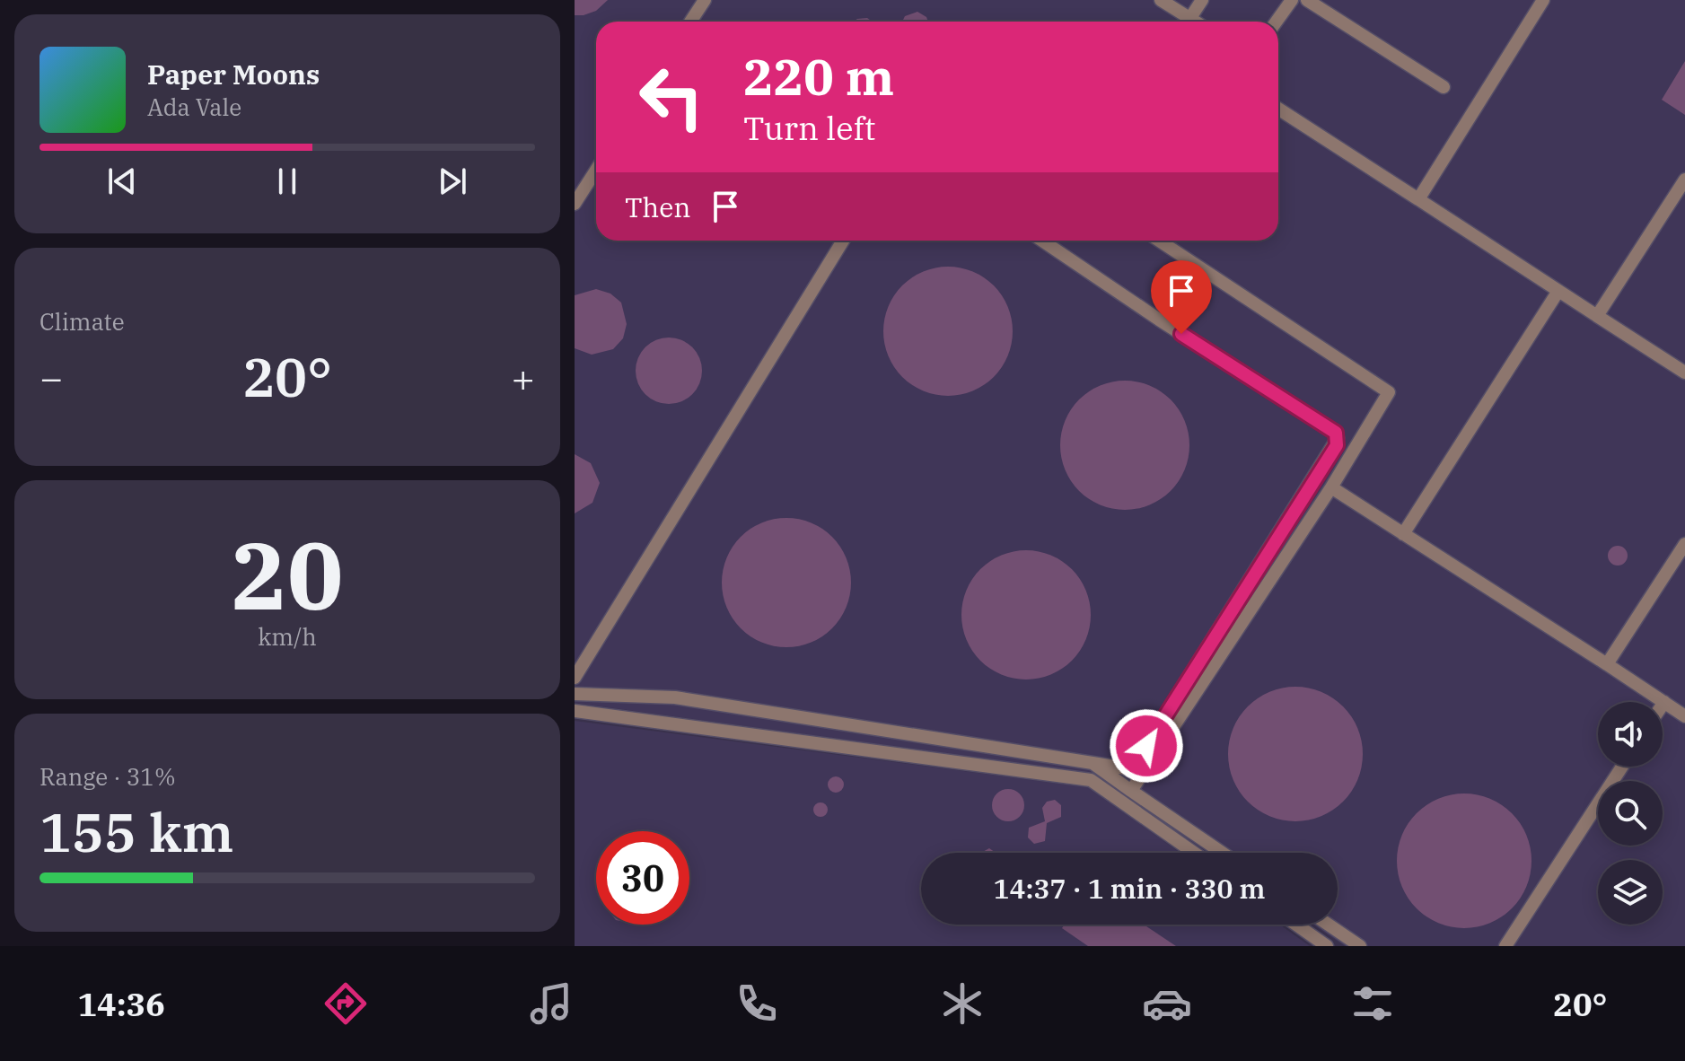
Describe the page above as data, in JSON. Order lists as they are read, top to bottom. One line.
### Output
{"page":{"turn":["220 m","Turn left"],"song":["Paper Moons","Ada Vale"],"then":"Then","tile":["Climate",["20","km/h"],["Range · 31%","155 km"]],"heat":["−","20°","+"],"limit":"30","trip":"14:37 · 1 min · 330 m","tabs":["14:36","20°"]}}
